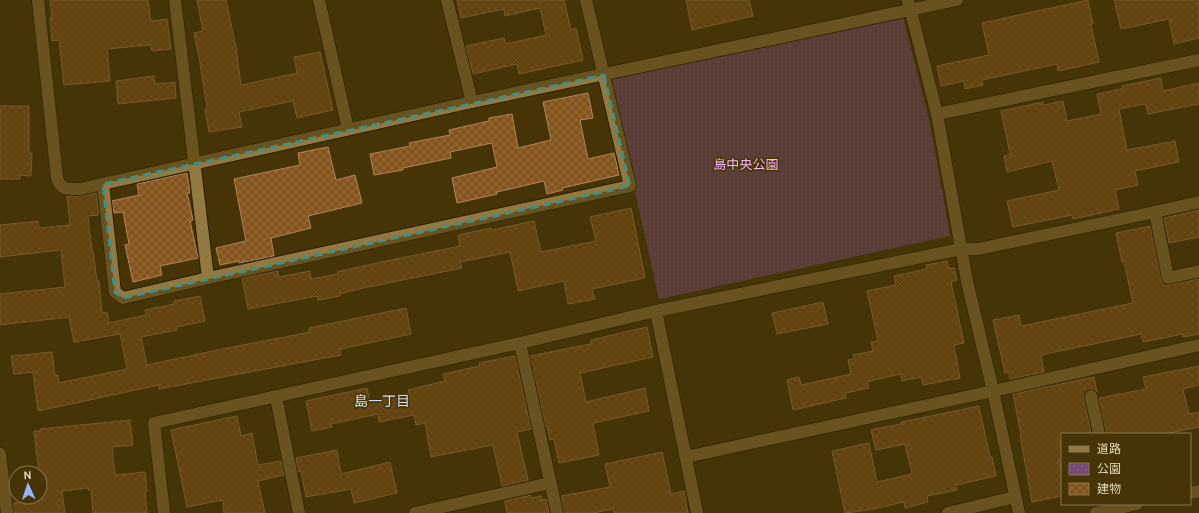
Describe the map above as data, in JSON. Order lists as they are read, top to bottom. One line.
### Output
{"districts":["島一丁目"],"parks":["島中央公園"],"legend":["道路","公園","建物"],"north":"top"}
